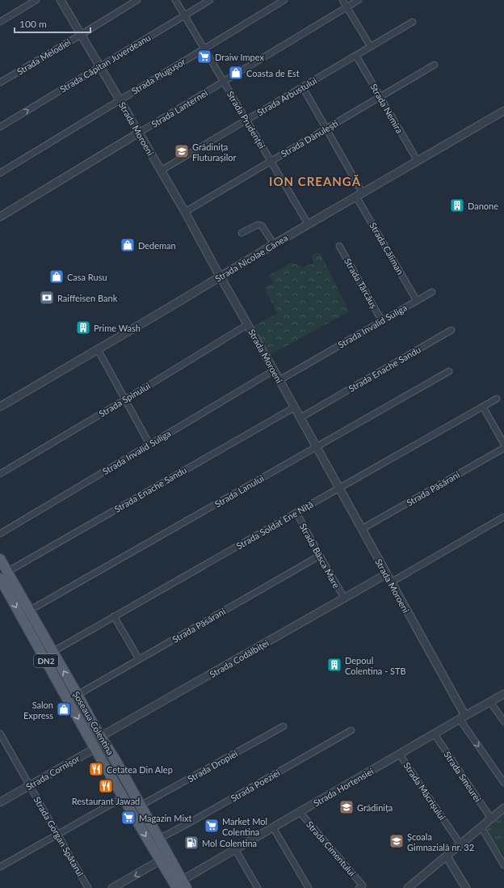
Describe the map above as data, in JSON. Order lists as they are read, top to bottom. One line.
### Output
{"streets":{"main road":["DN2","Șoseaua Colentina"],"street":["Strada Melodiei","Strada Căpitan Juverdeanu","Strada Plugușor","Strada Arbustului","Strada Lanternei","Strada Nemira","Strada Prudenței","Strada Moroeni","Strada Dănulești","Strada Căliman","Strada Nicolae Cânea","Strada Tărcăuș","Strada Invalid Suliga","Strada Enache Sandu","Strada Spinului","Strada Păsărani","Strada Lanului","Strada Soldat Ene Niță","Strada Bâsca Mare","Strada Codălbiței","Strada Dropiei","Strada Cornișor","Strada Smeurei","Strada Poeziei","Strada Hortensiei","Strada Măcrișului","Strada Gorgan Spătarul","Strada Cimentului"]},"crossings":[["Strada Melodiei","Strada Moroeni"],["Strada Căpitan Juverdeanu","Strada Prudenței"],["Strada Căpitan Juverdeanu","Strada Moroeni"],["Strada Plugușor","Strada Prudenței"],["Strada Plugușor","Strada Moroeni"],["Strada Arbustului","Strada Nemira"],["Strada Arbustului","Strada Prudenței"],["Strada Arbustului","Strada Moroeni"],["Strada Arbustului","Strada Căliman"],["Strada Lanternei","Strada Prudenței"],["Strada Lanternei","Strada Moroeni"],["Strada Nemira","Strada Dănulești"],["Strada Nemira","Strada Nicolae Cânea"],["Strada Prudenței","Strada Dănulești"],["Strada Prudenței","Strada Nicolae Cânea"],["Strada Moroeni","Strada Dănulești"],["Strada Moroeni","Strada Nicolae Cânea"],["Strada Moroeni","Strada Invalid Suliga"],["Strada Moroeni","Strada Enache Sandu"],["Strada Moroeni","Strada Spinului"],["Strada Moroeni","Strada Păsărani"],["Strada Moroeni","Strada Lanului"],["Strada Moroeni","Strada Soldat Ene Niță"],["Strada Moroeni","Strada Codălbiței"],["Strada Moroeni","Strada Hortensiei"],["Strada Dănulești","Strada Căliman"],["Strada Căliman","Strada Nicolae Cânea"],["Strada Căliman","Strada Invalid Suliga"],["Strada Tărcăuș","Strada Invalid Suliga"],["Strada Enache Sandu","Șoseaua Colentina"],["Strada Păsărani","Strada Bâsca Mare"],["Strada Păsărani","Șoseaua Colentina"],["Strada Lanului","Șoseaua Colentina"],["Strada Soldat Ene Niță","Strada Bâsca Mare"],["Strada Soldat Ene Niță","Șoseaua Colentina"],["Strada Bâsca Mare","Strada Codălbiței"],["Strada Codălbiței","Șoseaua Colentina"],["Strada Codălbiței","Strada Cornișor"],["Șoseaua Colentina","Strada Dropiei"],["Șoseaua Colentina","Strada Cornișor"],["Șoseaua Colentina","Strada Poeziei"],["Șoseaua Colentina","Strada Hortensiei"],["Strada Cornișor","Strada Gorgan Spătarul"],["Strada Smeurei","Strada Hortensiei"],["Strada Hortensiei","Strada Măcrișului"],["Strada Hortensiei","Strada Cimentului"]],"one_way":["Strada Căpitan Juverdeanu"],"districts":["ION CREANGĂ"],"places":{"supermarket":["Draiw Impex","Magazin Mixt","Market Mol Colentina"],"shop":["Coasta de Est","Dedeman","Casa Rusu","Salon Express"],"school or university":["Grădinița Fluturașilor","Grădinița","Școala Gimnazială nr. 32"],"building":["Danone","Prime Wash","Depoul Colentina - STB"],"bank":["Raiffeisen Bank"],"restaurant":["Cetatea Din Alep","Restaurant Jawad"],"fuel station":["Mol Colentina"]},"scale_bar":"100 m"}
